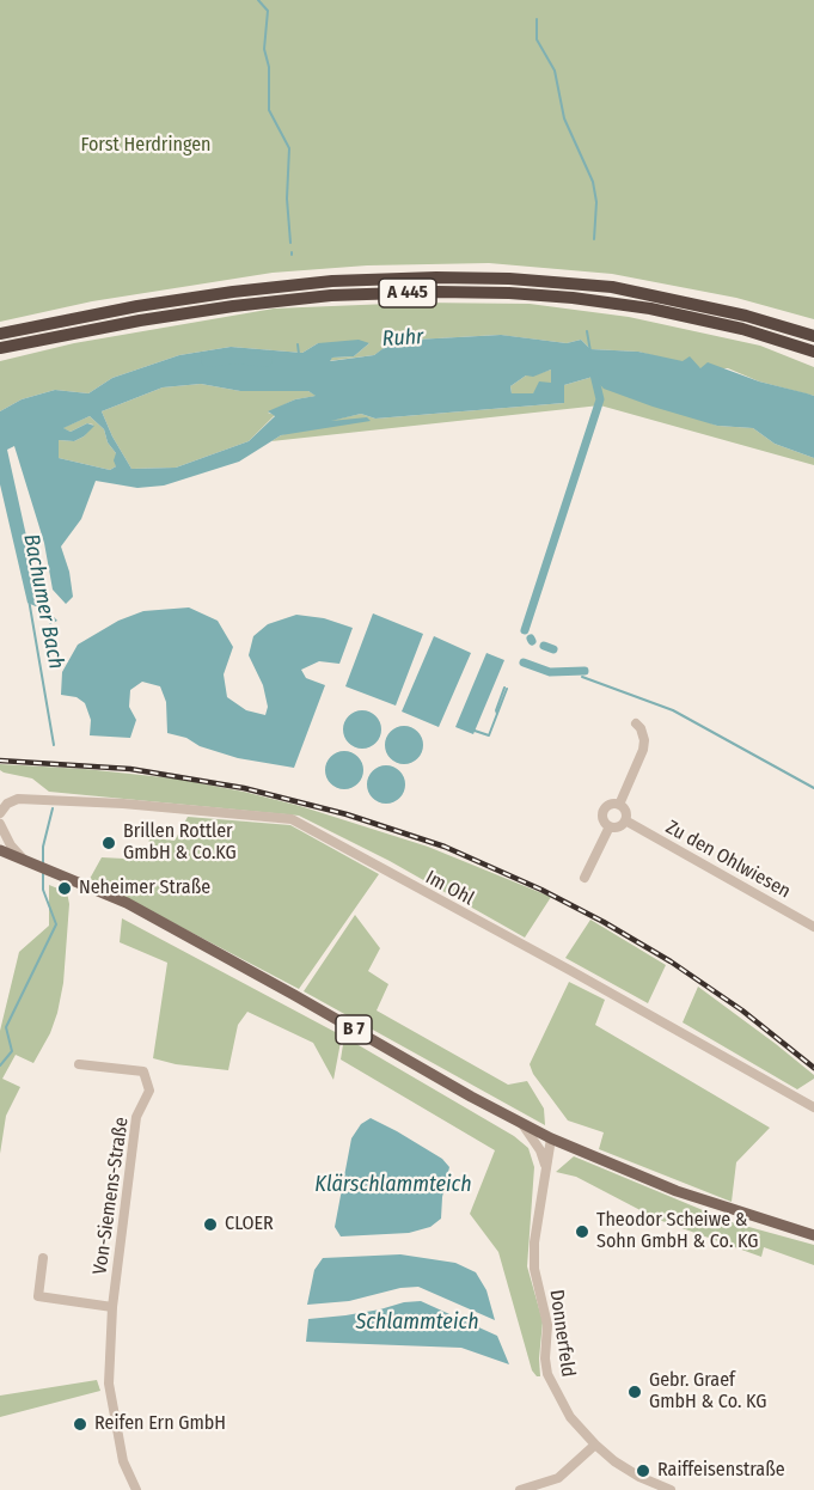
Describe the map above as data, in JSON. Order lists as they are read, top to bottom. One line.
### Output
{"streets":{"highway":["A 445"],"main road":["B 7"],"street":["Zu den Ohlwiesen","Im Ohl","Von-Siemens-Straße","Donnerfeld"]},"crossings":[["B 7","Donnerfeld"]],"water":["Ruhr","Bachumer Bach","Klärschlammteich","Schlammteich"],"parks":["Forst Herdringen"],"places":["Brillen Rottler GmbH & Co.KG","Neheimer Straße","CLOER","Theodor Scheiwe & Sohn GmbH & Co. KG","Gebr. Graef GmbH & Co. KG","Reifen Ern GmbH","Raiffeisenstraße"]}
